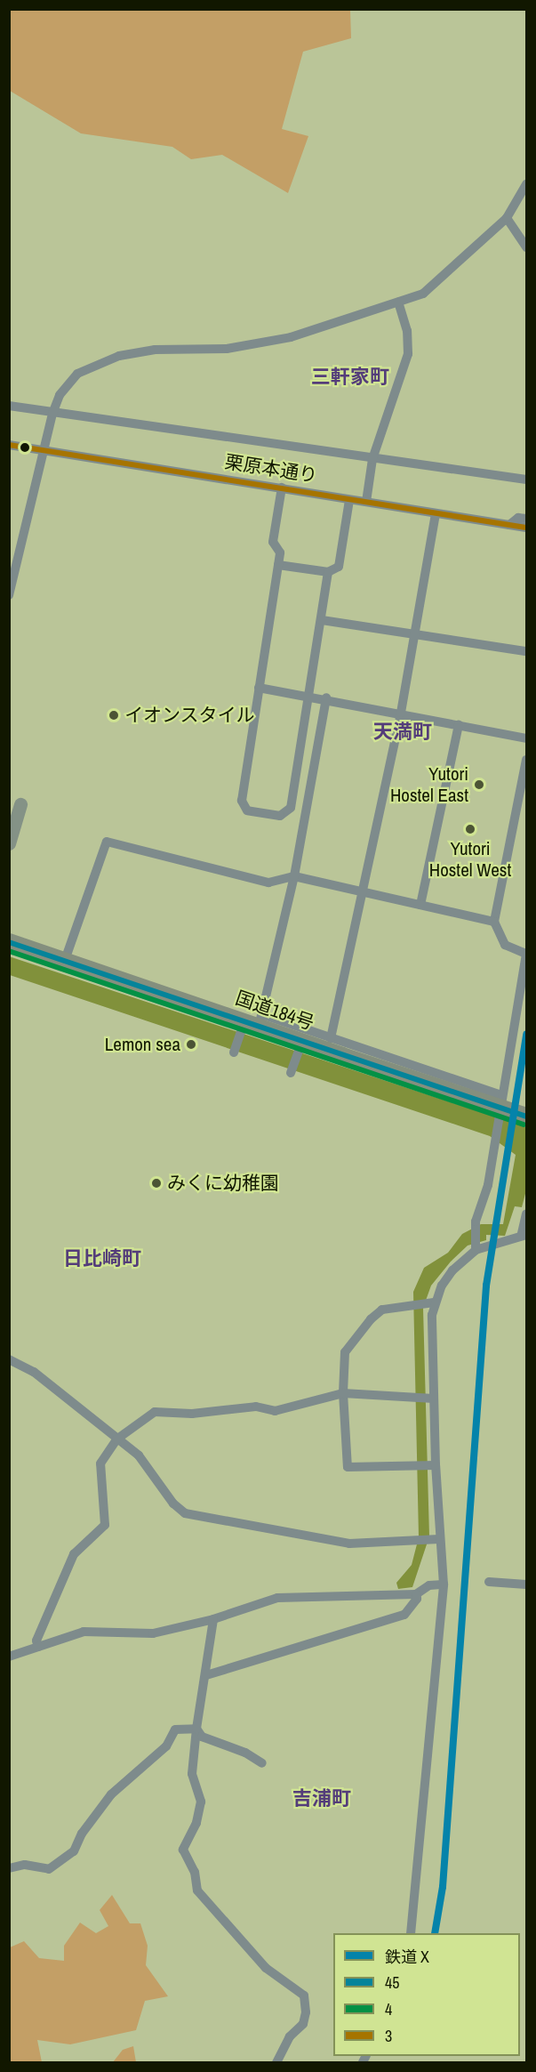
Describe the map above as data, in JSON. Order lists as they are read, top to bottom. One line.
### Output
{"streets":{"highway":["国道184号"],"street":["栗原本通り"]},"districts":["三軒家町","天満町","日比崎町","吉浦町"],"places":["イオンスタイル","Yutori Hostel East","Yutori Hostel West","Lemon sea","みくに幼稚園"],"lines":["transit line 3","transit line 45","transit line 4","rail line X"],"legend":["鉄道 X","45","4","3"]}
